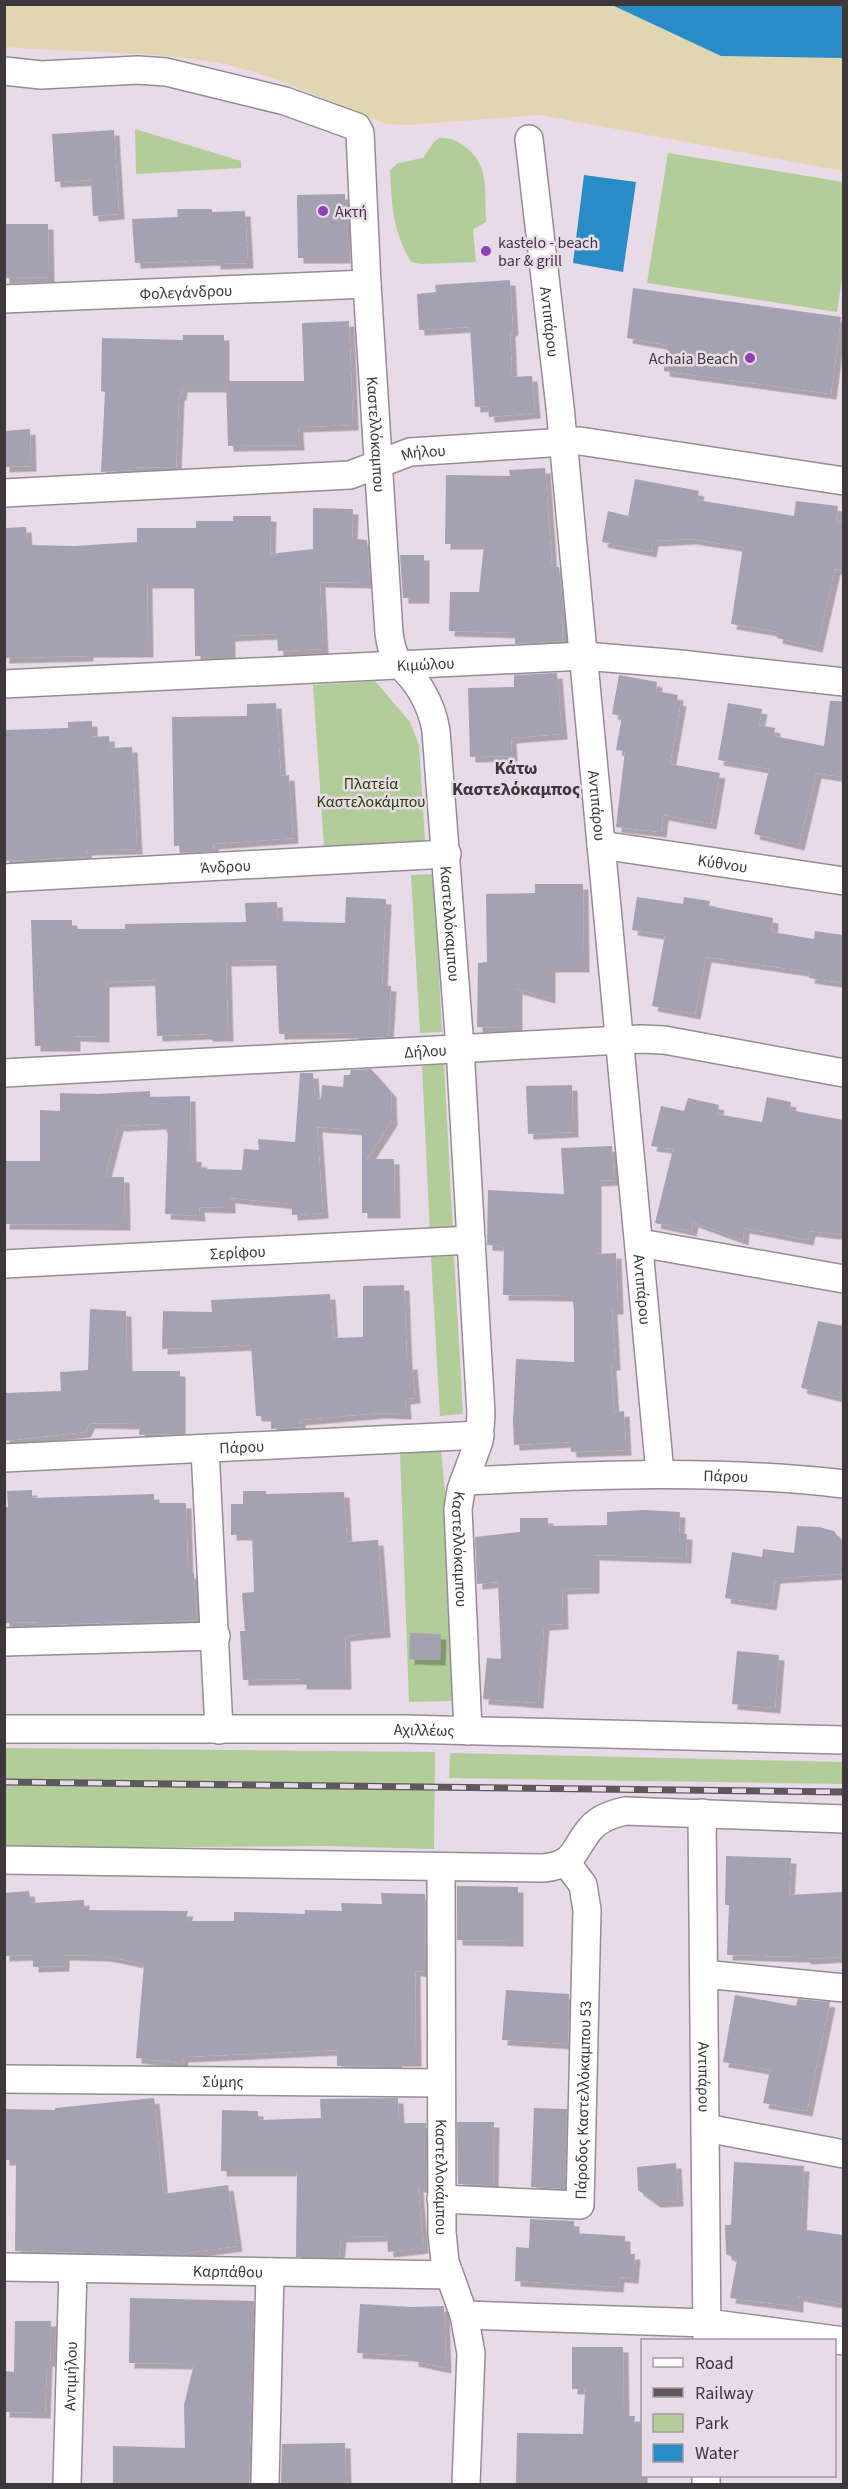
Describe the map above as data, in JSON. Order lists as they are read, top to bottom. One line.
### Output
{"streets":{"street":["Φολεγάνδρου","Αντιπάρου","Καστελλόκαμπου","Μήλου","Κιμώλου","Κύθνου","Άνδρου","Δήλου","Σερίφου","Πάρου","Αχιλλέως","Σύμης","Πάροδος Καστελλόκαμπου 53","Καστελλοκάμπου","Καρπάθου","Αντιμήλου"]},"crossings":[["Φολεγάνδρου","Καστελλόκαμπου"],["Αντιπάρου","Μήλου"],["Αντιπάρου","Κιμώλου"],["Αντιπάρου","Κύθνου"],["Αντιπάρου","Δήλου"],["Αντιπάρου","Πάρου"],["Καστελλόκαμπου","Μήλου"],["Καστελλόκαμπου","Κιμώλου"],["Καστελλόκαμπου","Άνδρου"],["Καστελλόκαμπου","Δήλου"],["Καστελλόκαμπου","Σερίφου"],["Καστελλόκαμπου","Πάρου"],["Καστελλόκαμπου","Αχιλλέως"],["Σύμης","Καστελλοκάμπου"],["Πάροδος Καστελλόκαμπου 53","Καστελλοκάμπου"],["Καστελλοκάμπου","Καρπάθου"],["Καρπάθου","Αντιμήλου"]],"districts":["Κάτω Καστελόκαμπος"],"parks":["Πλατεία Καστελοκάμπου"],"places":["Ακτή","kastelo - beach bar & grill","Achaia Beach"],"legend":["Road","Railway","Park","Water"]}
